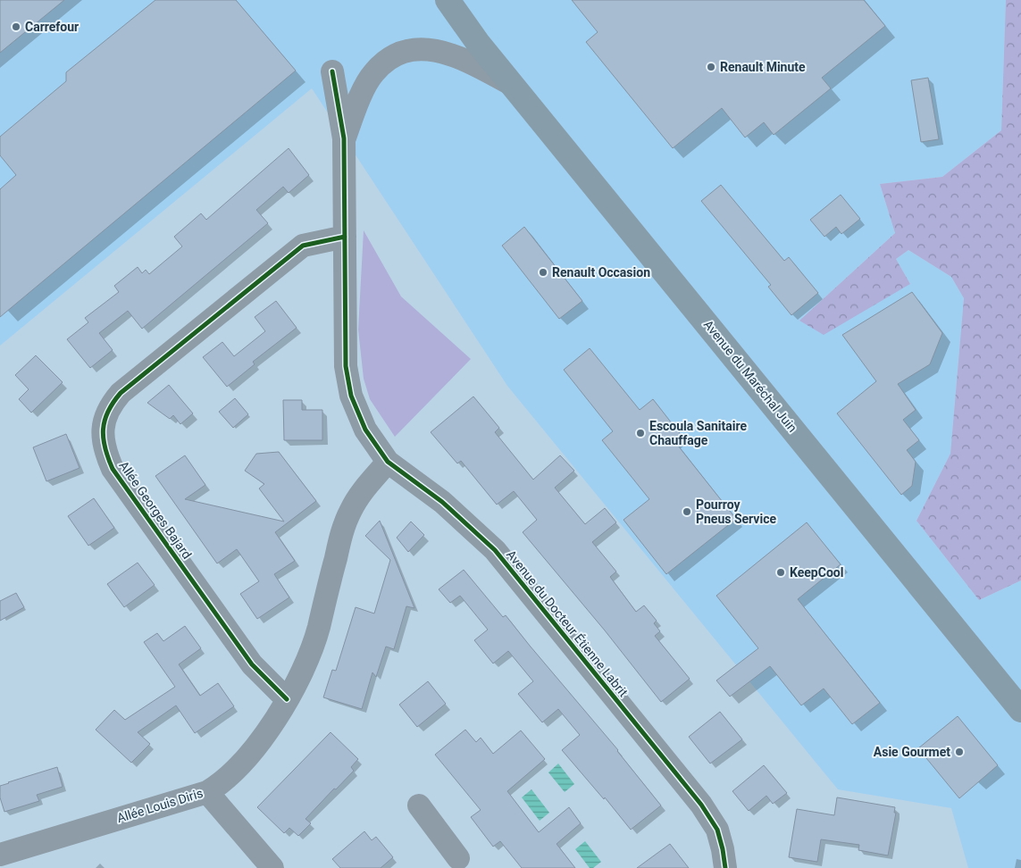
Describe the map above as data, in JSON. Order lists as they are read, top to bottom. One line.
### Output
{"streets":{"main road":["Avenue du Maréchal Juin"],"street":["Allée Georges Bajard","Avenue du Docteur Étienne Labrit","Allée Louis Diris"]},"crossings":[["Avenue du Maréchal Juin","Avenue du Docteur Étienne Labrit"],["Allée Georges Bajard","Avenue du Docteur Étienne Labrit"],["Allée Georges Bajard","Allée Louis Diris"],["Avenue du Docteur Étienne Labrit","Allée Louis Diris"]],"places":["Carrefour","Renault Minute","Renault Occasion","Escoula Sanitaire Chauffage","Pourroy Pneus Service","KeepCool","Asie Gourmet"]}
